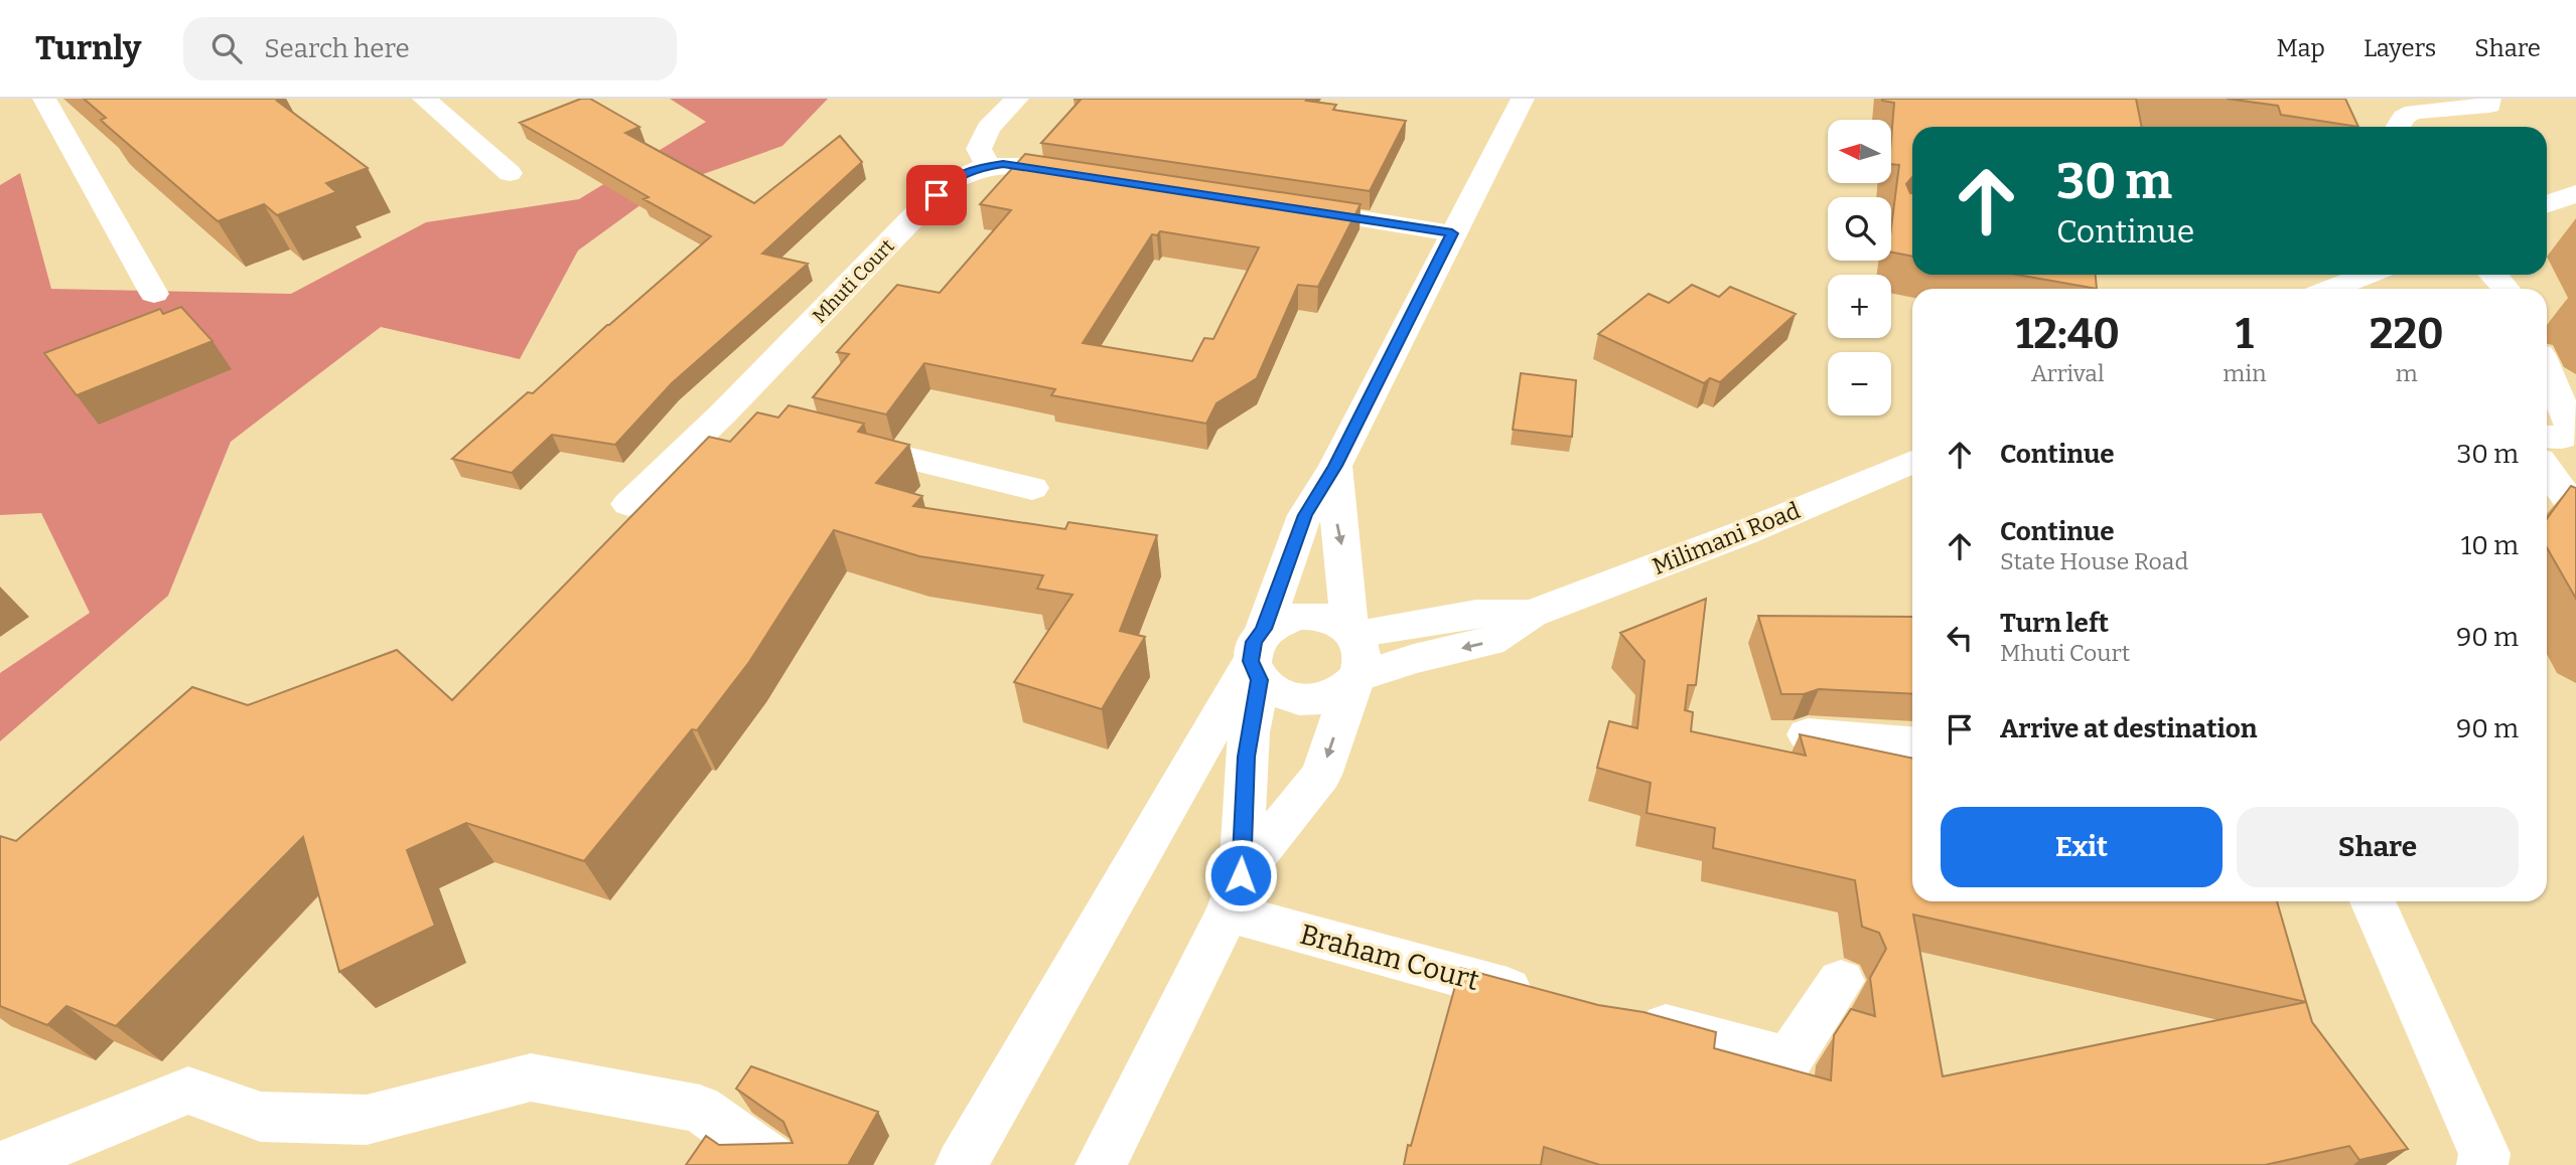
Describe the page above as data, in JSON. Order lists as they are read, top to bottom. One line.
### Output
{"streets":{"main road":["Mhuti Court","Milimani Road","Braham Court"]},"north":"left","page":{"header":"Turnly","search":"Search here","nav":["Map","Layers","Share"],"map_buttons":["+","−"],"turn":["30 m","Continue"],"eta":["12:40","Arrival","1","min","220","m"],"list":[{"name":"Continue","value":"30 m"},{"name":"Continue","note":"State House Road","value":"10 m"},{"name":"Turn left","note":"Mhuti Court","value":"90 m"},{"name":"Arrive at destination","value":"90 m"}],"buttons":["Exit","Share"]}}
